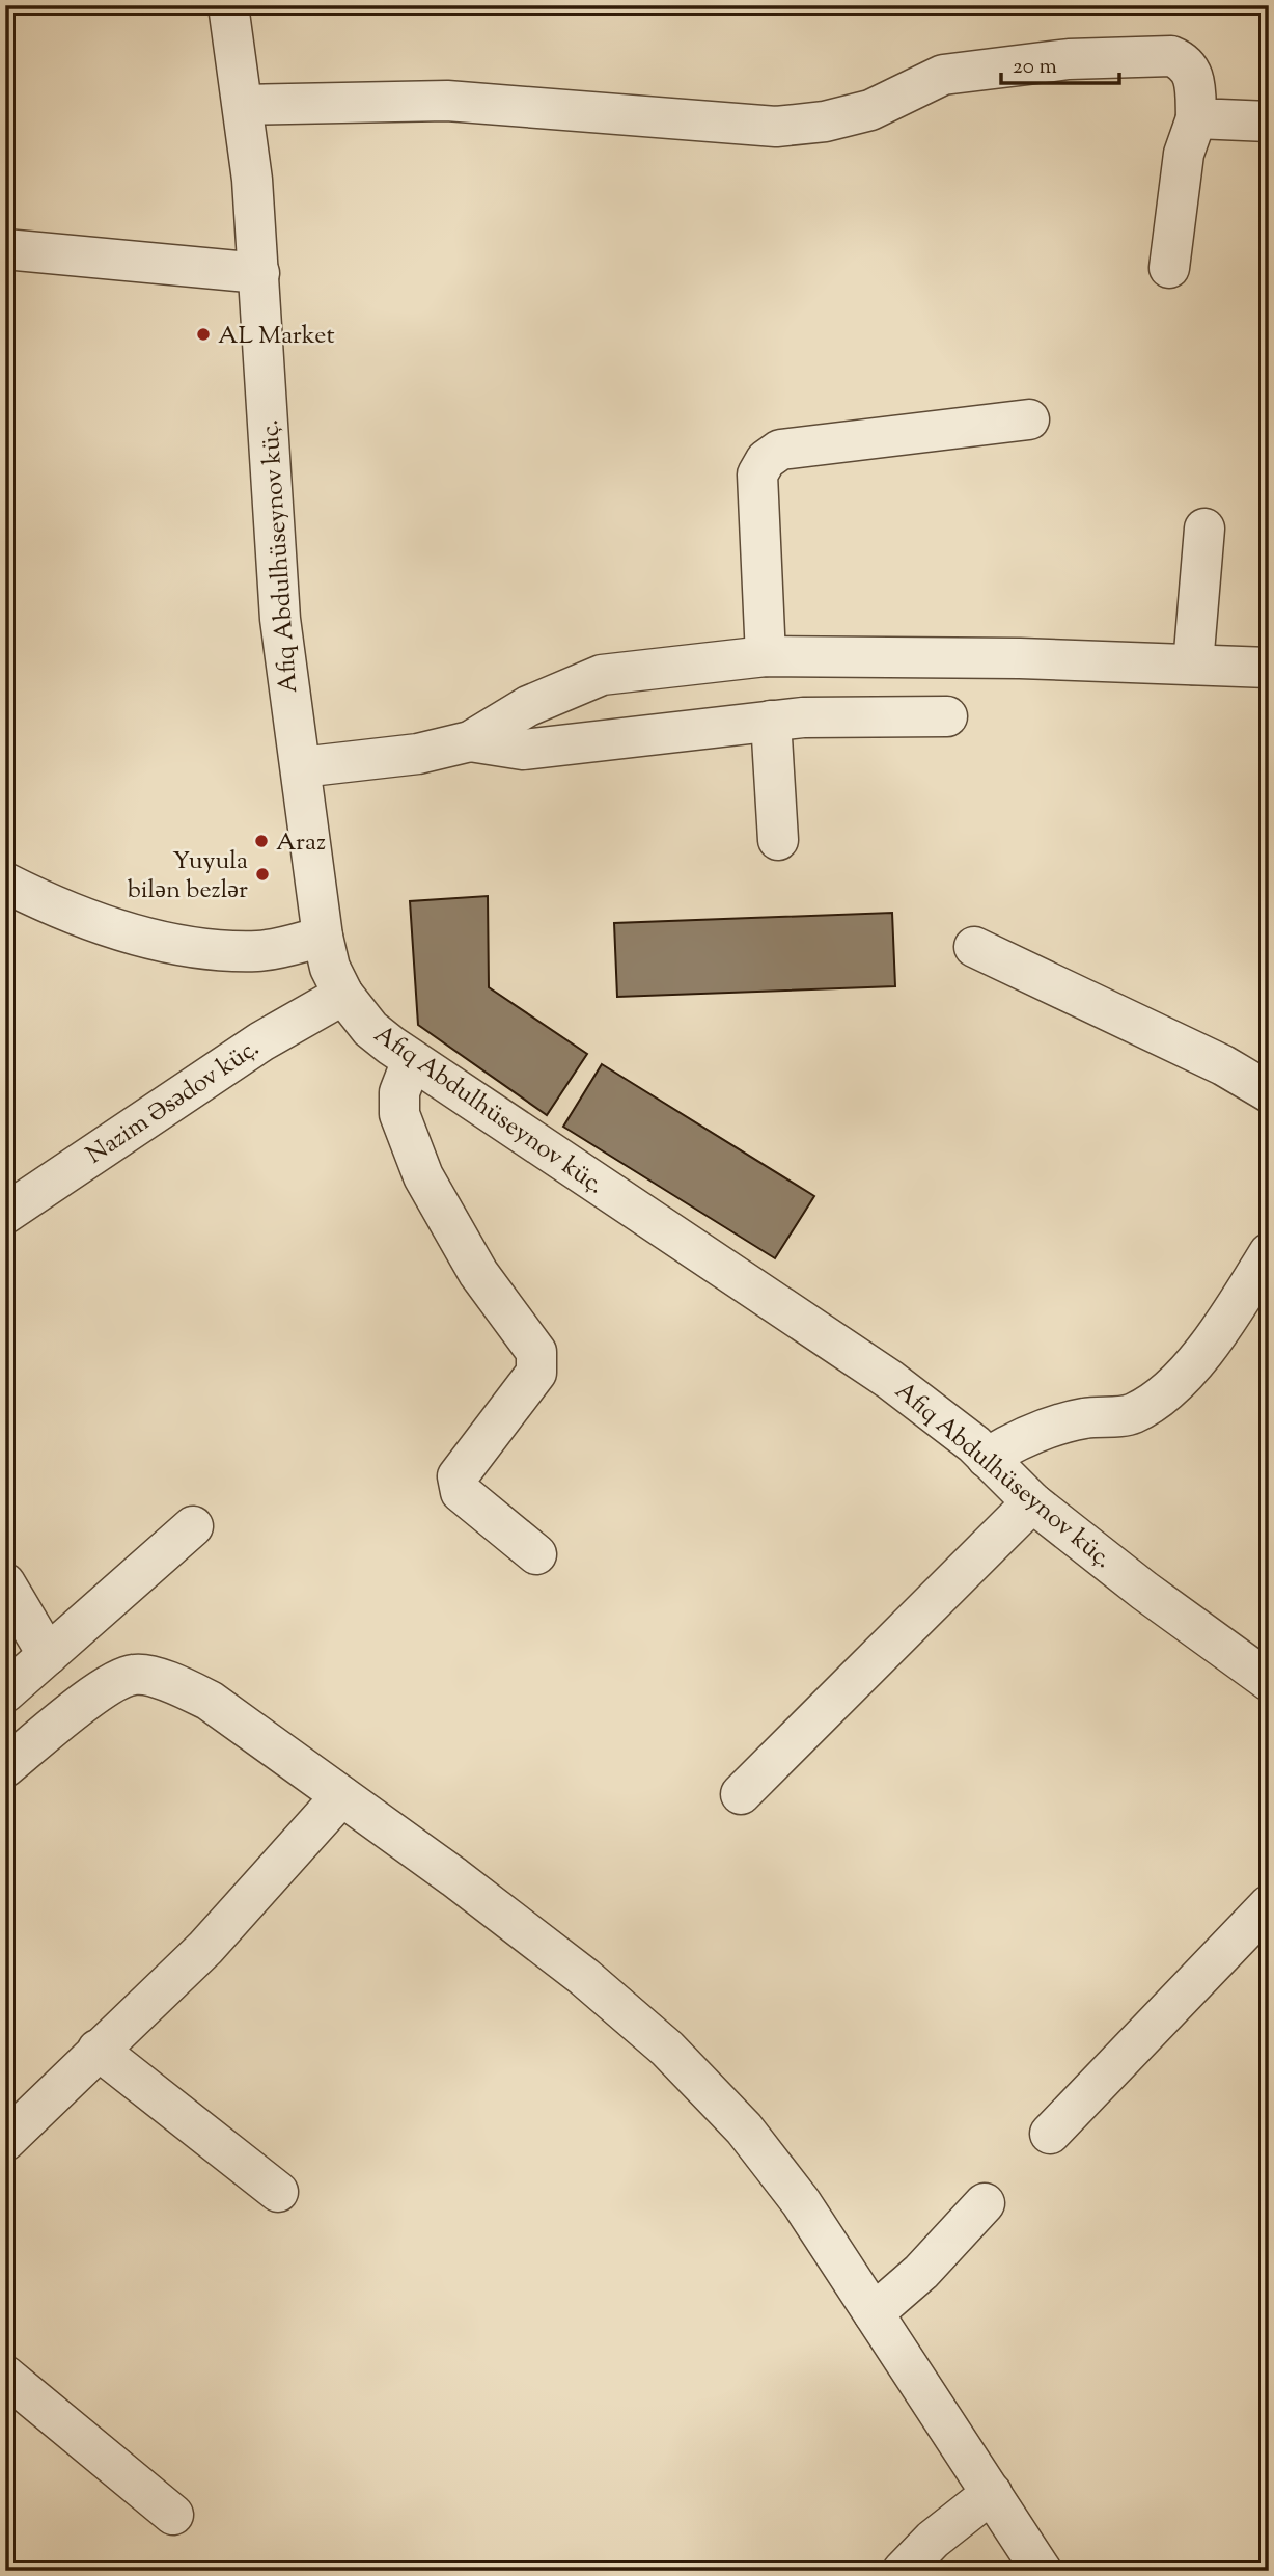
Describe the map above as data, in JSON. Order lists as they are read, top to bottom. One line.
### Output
{"streets":{"street":["Afiq Abdulhüseynov küç.","Nazim Əsədov küç."]},"crossings":[["Afiq Abdulhüseynov küç.","Nazim Əsədov küç."]],"places":["AL Market","Araz","Yuyula bilən bezlər"],"scale_bar":"20 m"}
